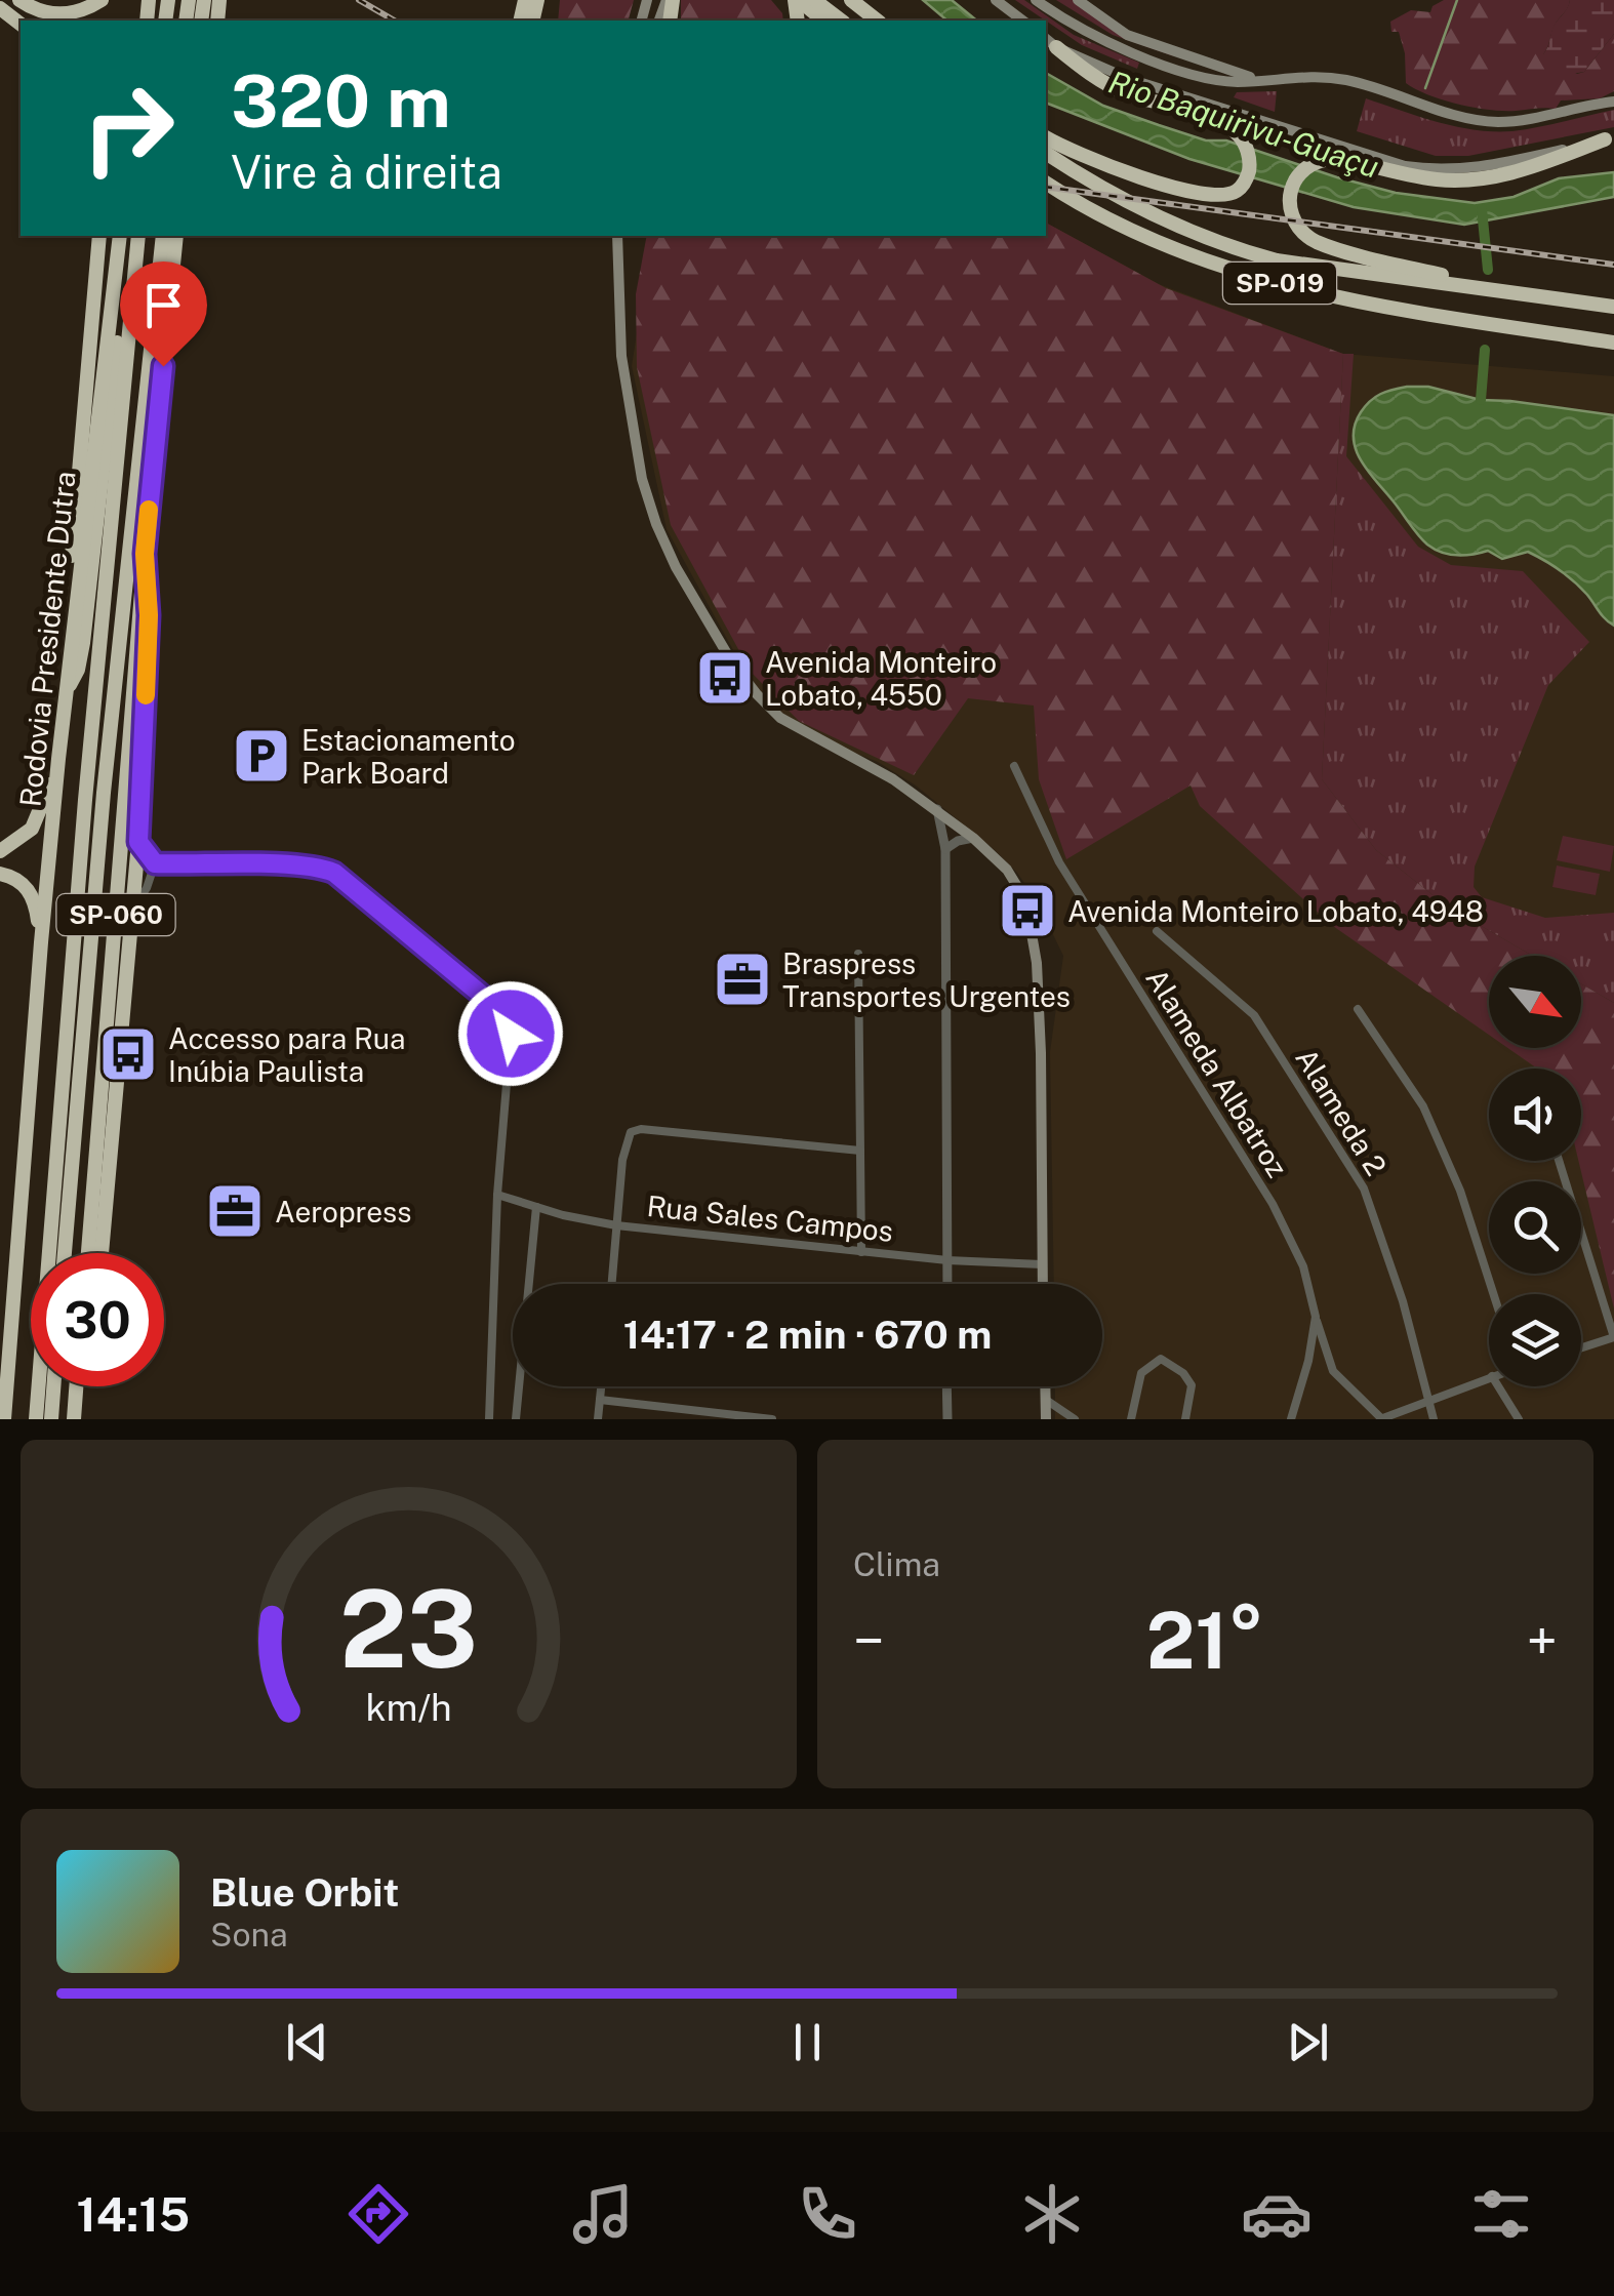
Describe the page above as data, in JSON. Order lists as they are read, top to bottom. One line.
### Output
{"streets":{"highway":["SP-019","Rodovia Presidente Dutra","SP-060"],"street":["Alameda Albatroz","Alameda 2","Rua Sales Campos"]},"water":["Rio Baquirivu-Guaçu"],"places":{"bus stop":["Avenida Monteiro Lobato, 4550","Avenida Monteiro Lobato, 4948","Accesso para Rua Inúbia Paulista"],"parking":["Estacionamento Park Board"],"office":["Braspress Transportes Urgentes","Aeropress"]},"north":"bottom right","page":{"turn":["320 m","Vire à direita"],"limit":"30","trip":"14:17 · 2 min · 670 m","tile":"Clima","heat":["−","21°","+"],"song":["Blue Orbit","Sona"],"tabs":"14:15","gauge":["23","km/h"]}}
